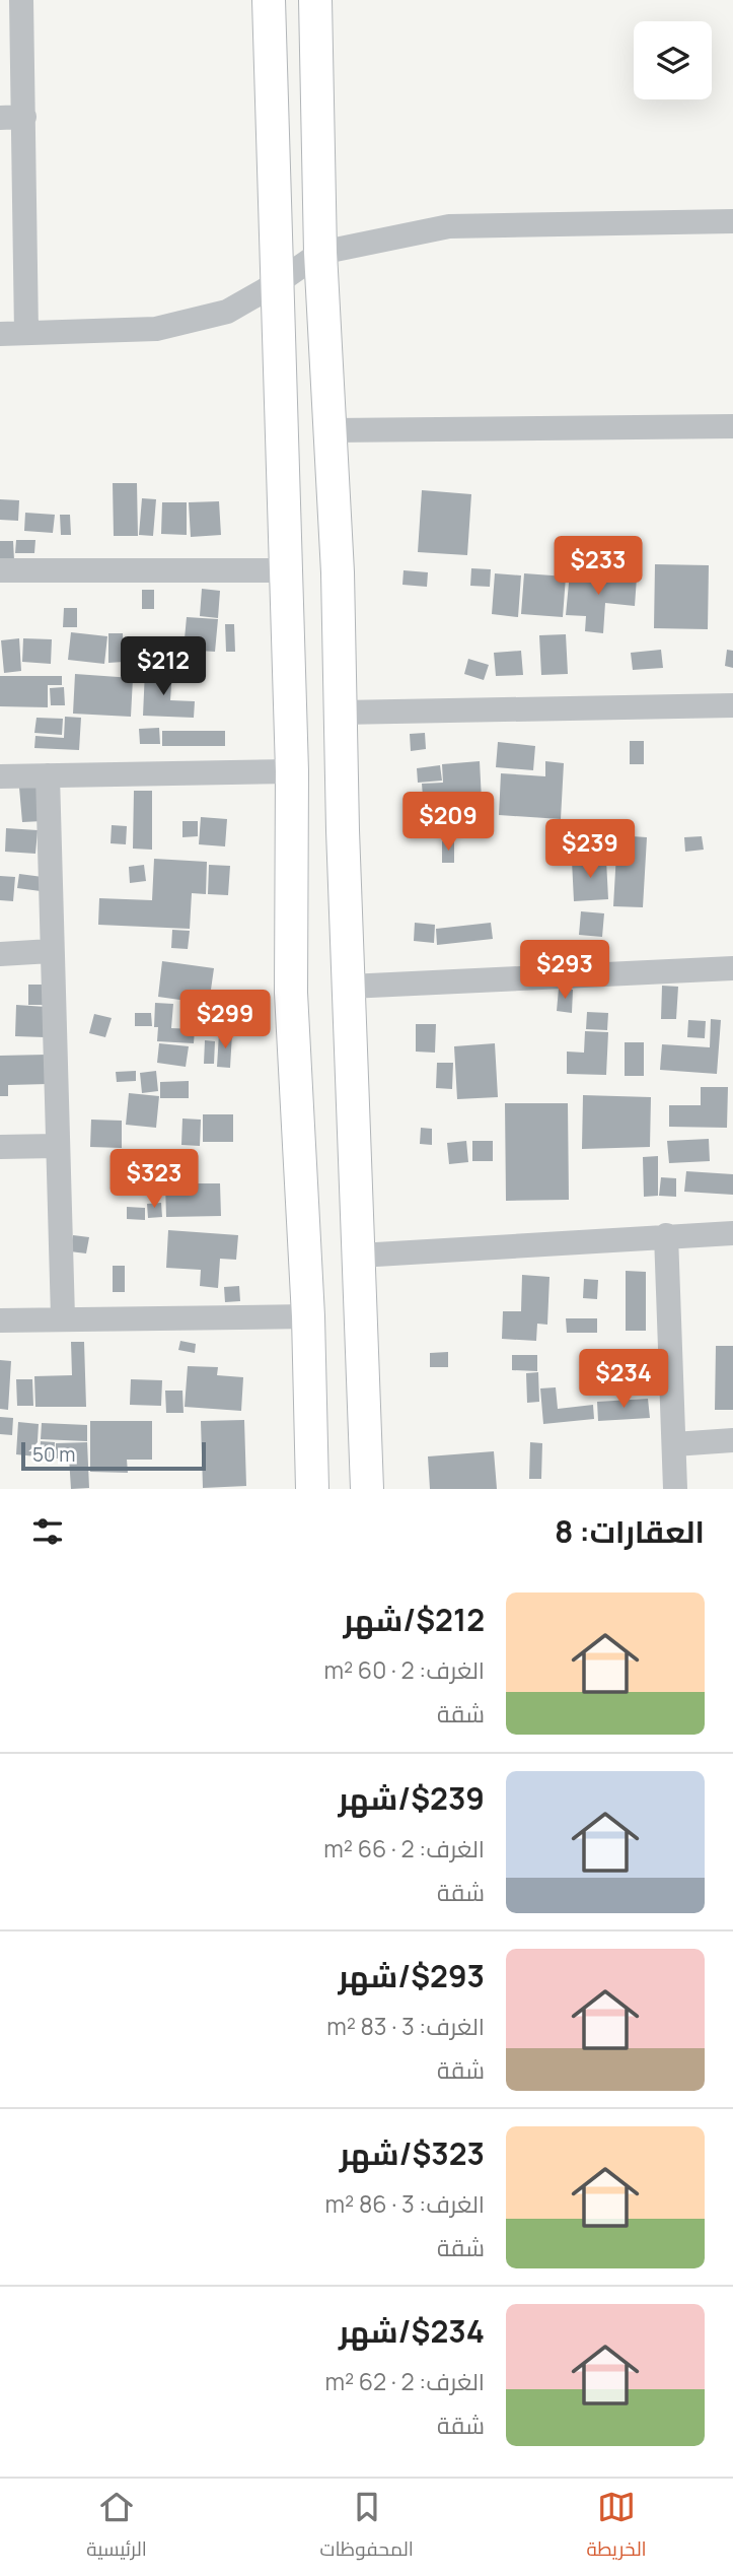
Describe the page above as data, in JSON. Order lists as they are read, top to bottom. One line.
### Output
{"scale_bar":"50 m","page":{"price":["$233","$212","$209","$239","$293","$299","$323","$234"],"scale":"50 m","heading":"العقارات: 8","list":[{"name":"$212/شهر","note":"الغرف: 2 · 60 m² · شقة"},{"name":"$239/شهر","note":"الغرف: 2 · 66 m² · شقة"},{"name":"$293/شهر","note":"الغرف: 3 · 83 m² · شقة"},{"name":"$323/شهر","note":"الغرف: 3 · 86 m² · شقة"},{"name":"$234/شهر","note":"الغرف: 2 · 62 m² · شقة"}],"tabs":["الخريطة","المحفوظات","الرئيسية"]}}
